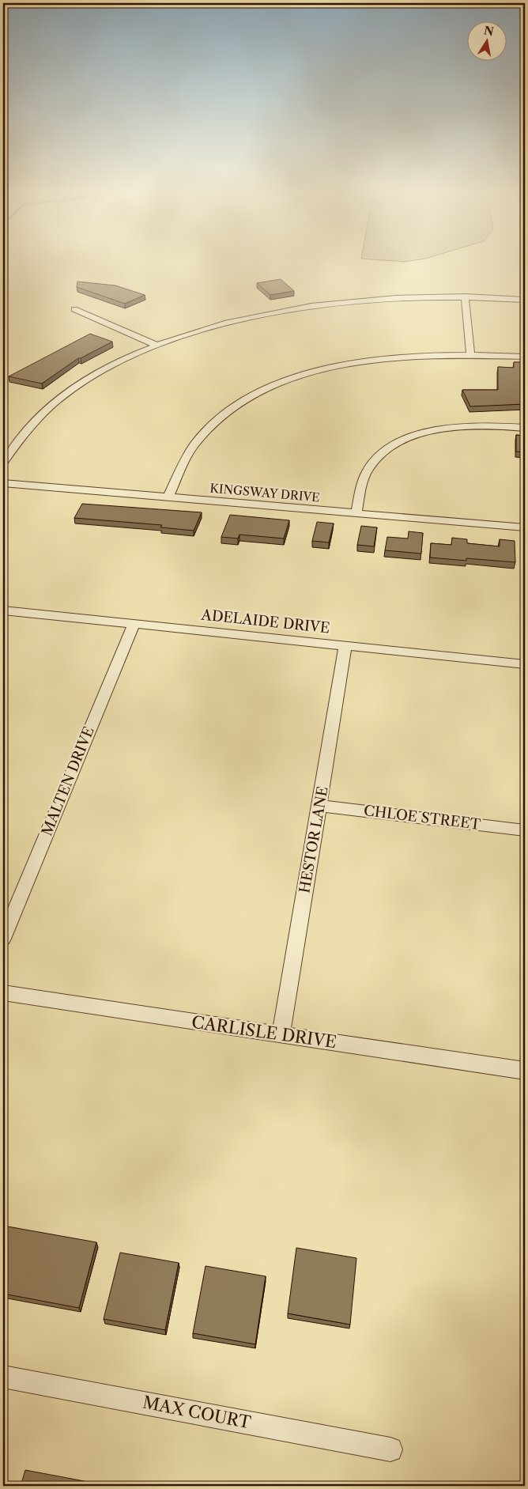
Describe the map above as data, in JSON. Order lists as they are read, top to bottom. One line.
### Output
{"streets":{"street":["KINGSWAY DRIVE","ADELAIDE DRIVE","MALTEN DRIVE","CHLOE STREET","HESTOR LANE","CARLISLE DRIVE","MAX COURT"]},"crossings":[["ADELAIDE DRIVE","MALTEN DRIVE"],["ADELAIDE DRIVE","HESTOR LANE"],["CHLOE STREET","HESTOR LANE"],["HESTOR LANE","CARLISLE DRIVE"]],"north":"top"}
